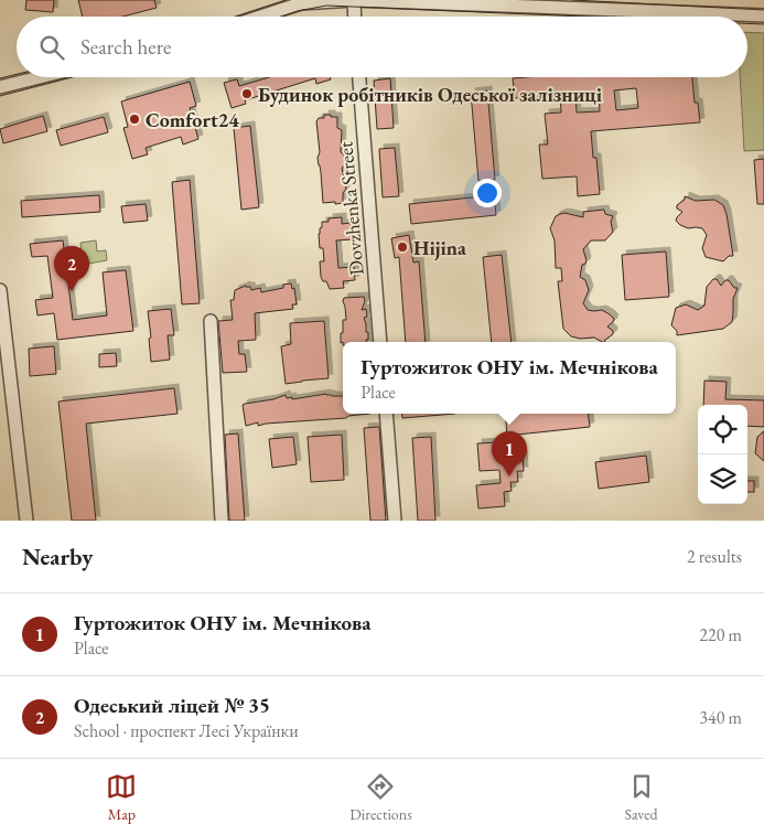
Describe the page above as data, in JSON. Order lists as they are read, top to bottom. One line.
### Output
{"streets":{"street":["Dovzhenka Street"]},"places":["Будинок робітників Одеської залізниці","Comfort24","Hijina"],"page":{"search":"Search here","pins":["2","1"],"popup":["Гуртожиток ОНУ ім. Мечнікова","Place"],"heading":["Nearby","2 results"],"list":[{"mark":"1","name":"Гуртожиток ОНУ ім. Мечнікова","note":"Place","value":"220 m"},{"mark":"2","name":"Одеський ліцей № 35","note":"School · проспект Лесі Українки","value":"340 m"}],"nav":["Map","Directions","Saved"]}}
